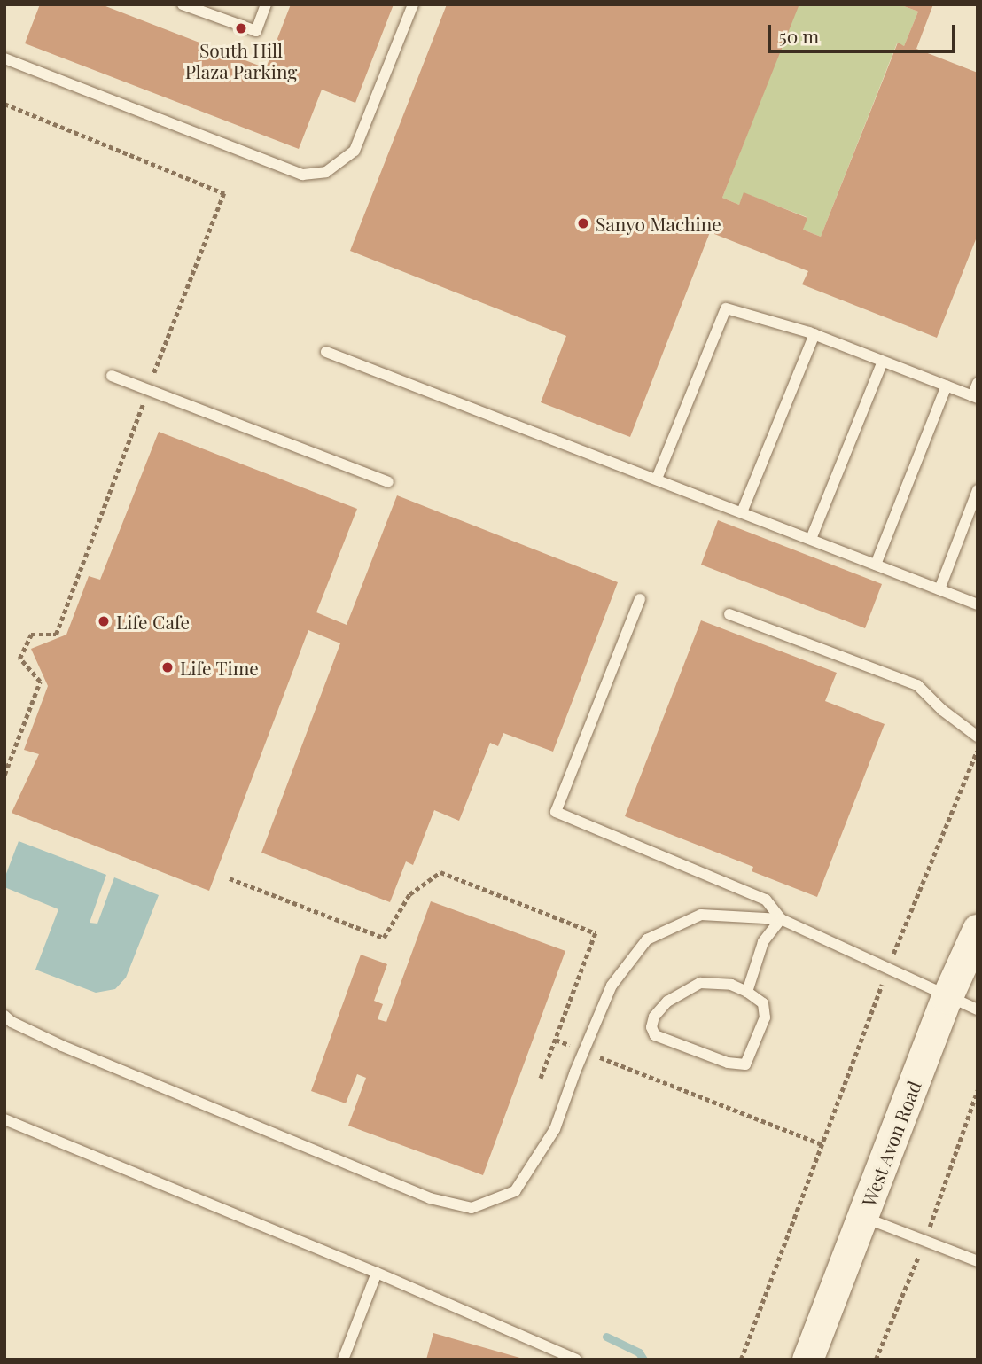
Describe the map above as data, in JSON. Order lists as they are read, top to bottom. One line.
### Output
{"streets":{"main road":["West Avon Road"]},"places":["South Hill Plaza Parking","Sanyo Machine","Life Cafe","Life Time"],"scale_bar":"50 m"}
